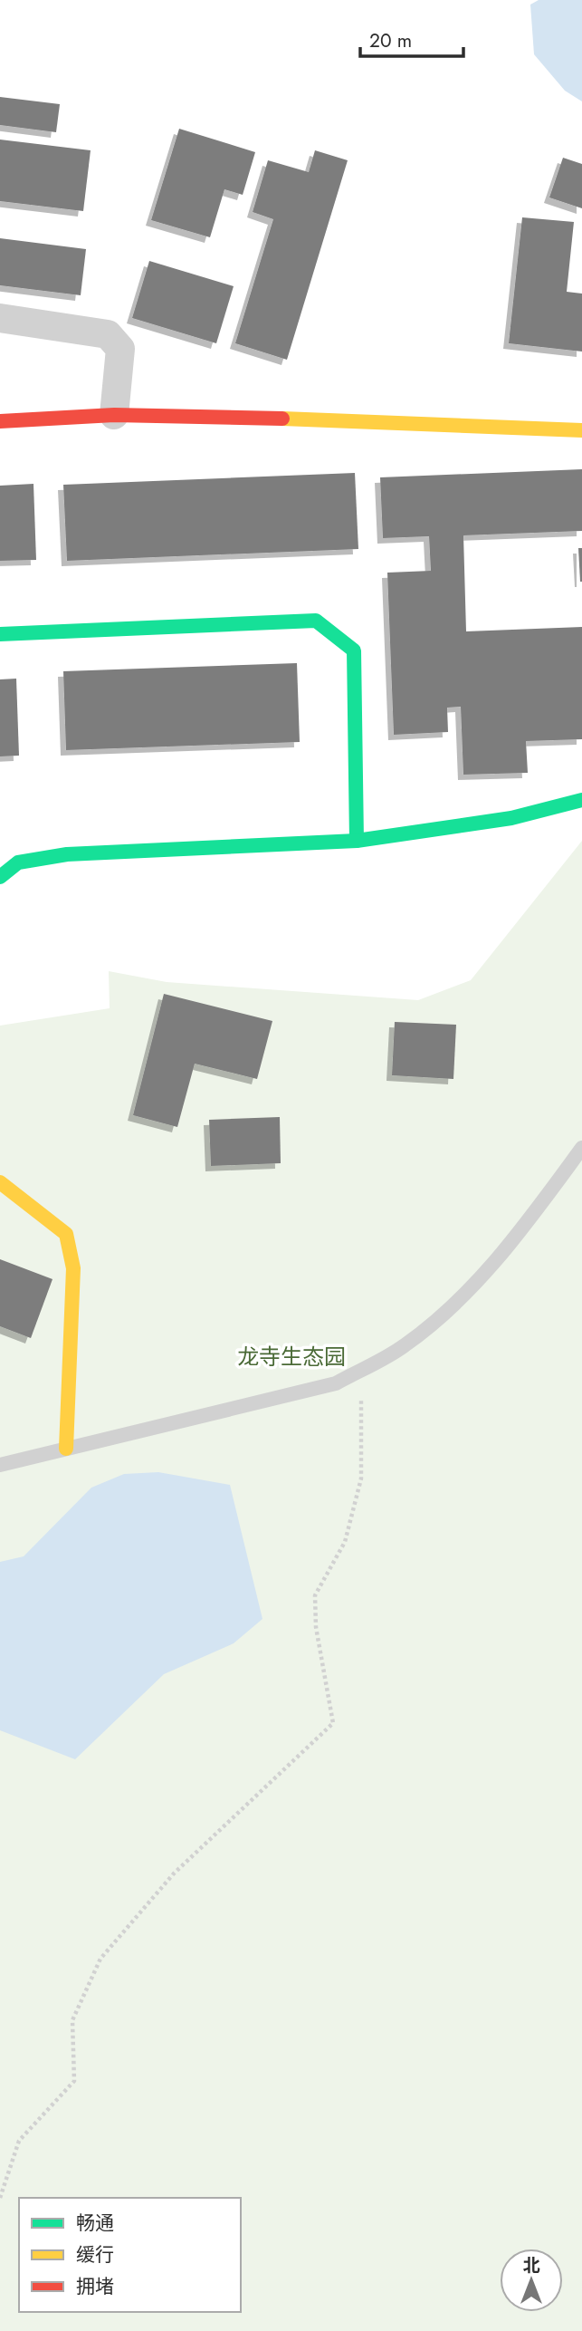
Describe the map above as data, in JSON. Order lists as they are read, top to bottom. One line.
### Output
{"parks":["龙寺生态园"],"legend":["畅通","缓行","拥堵"],"scale_bar":"20 m","north":"top"}
